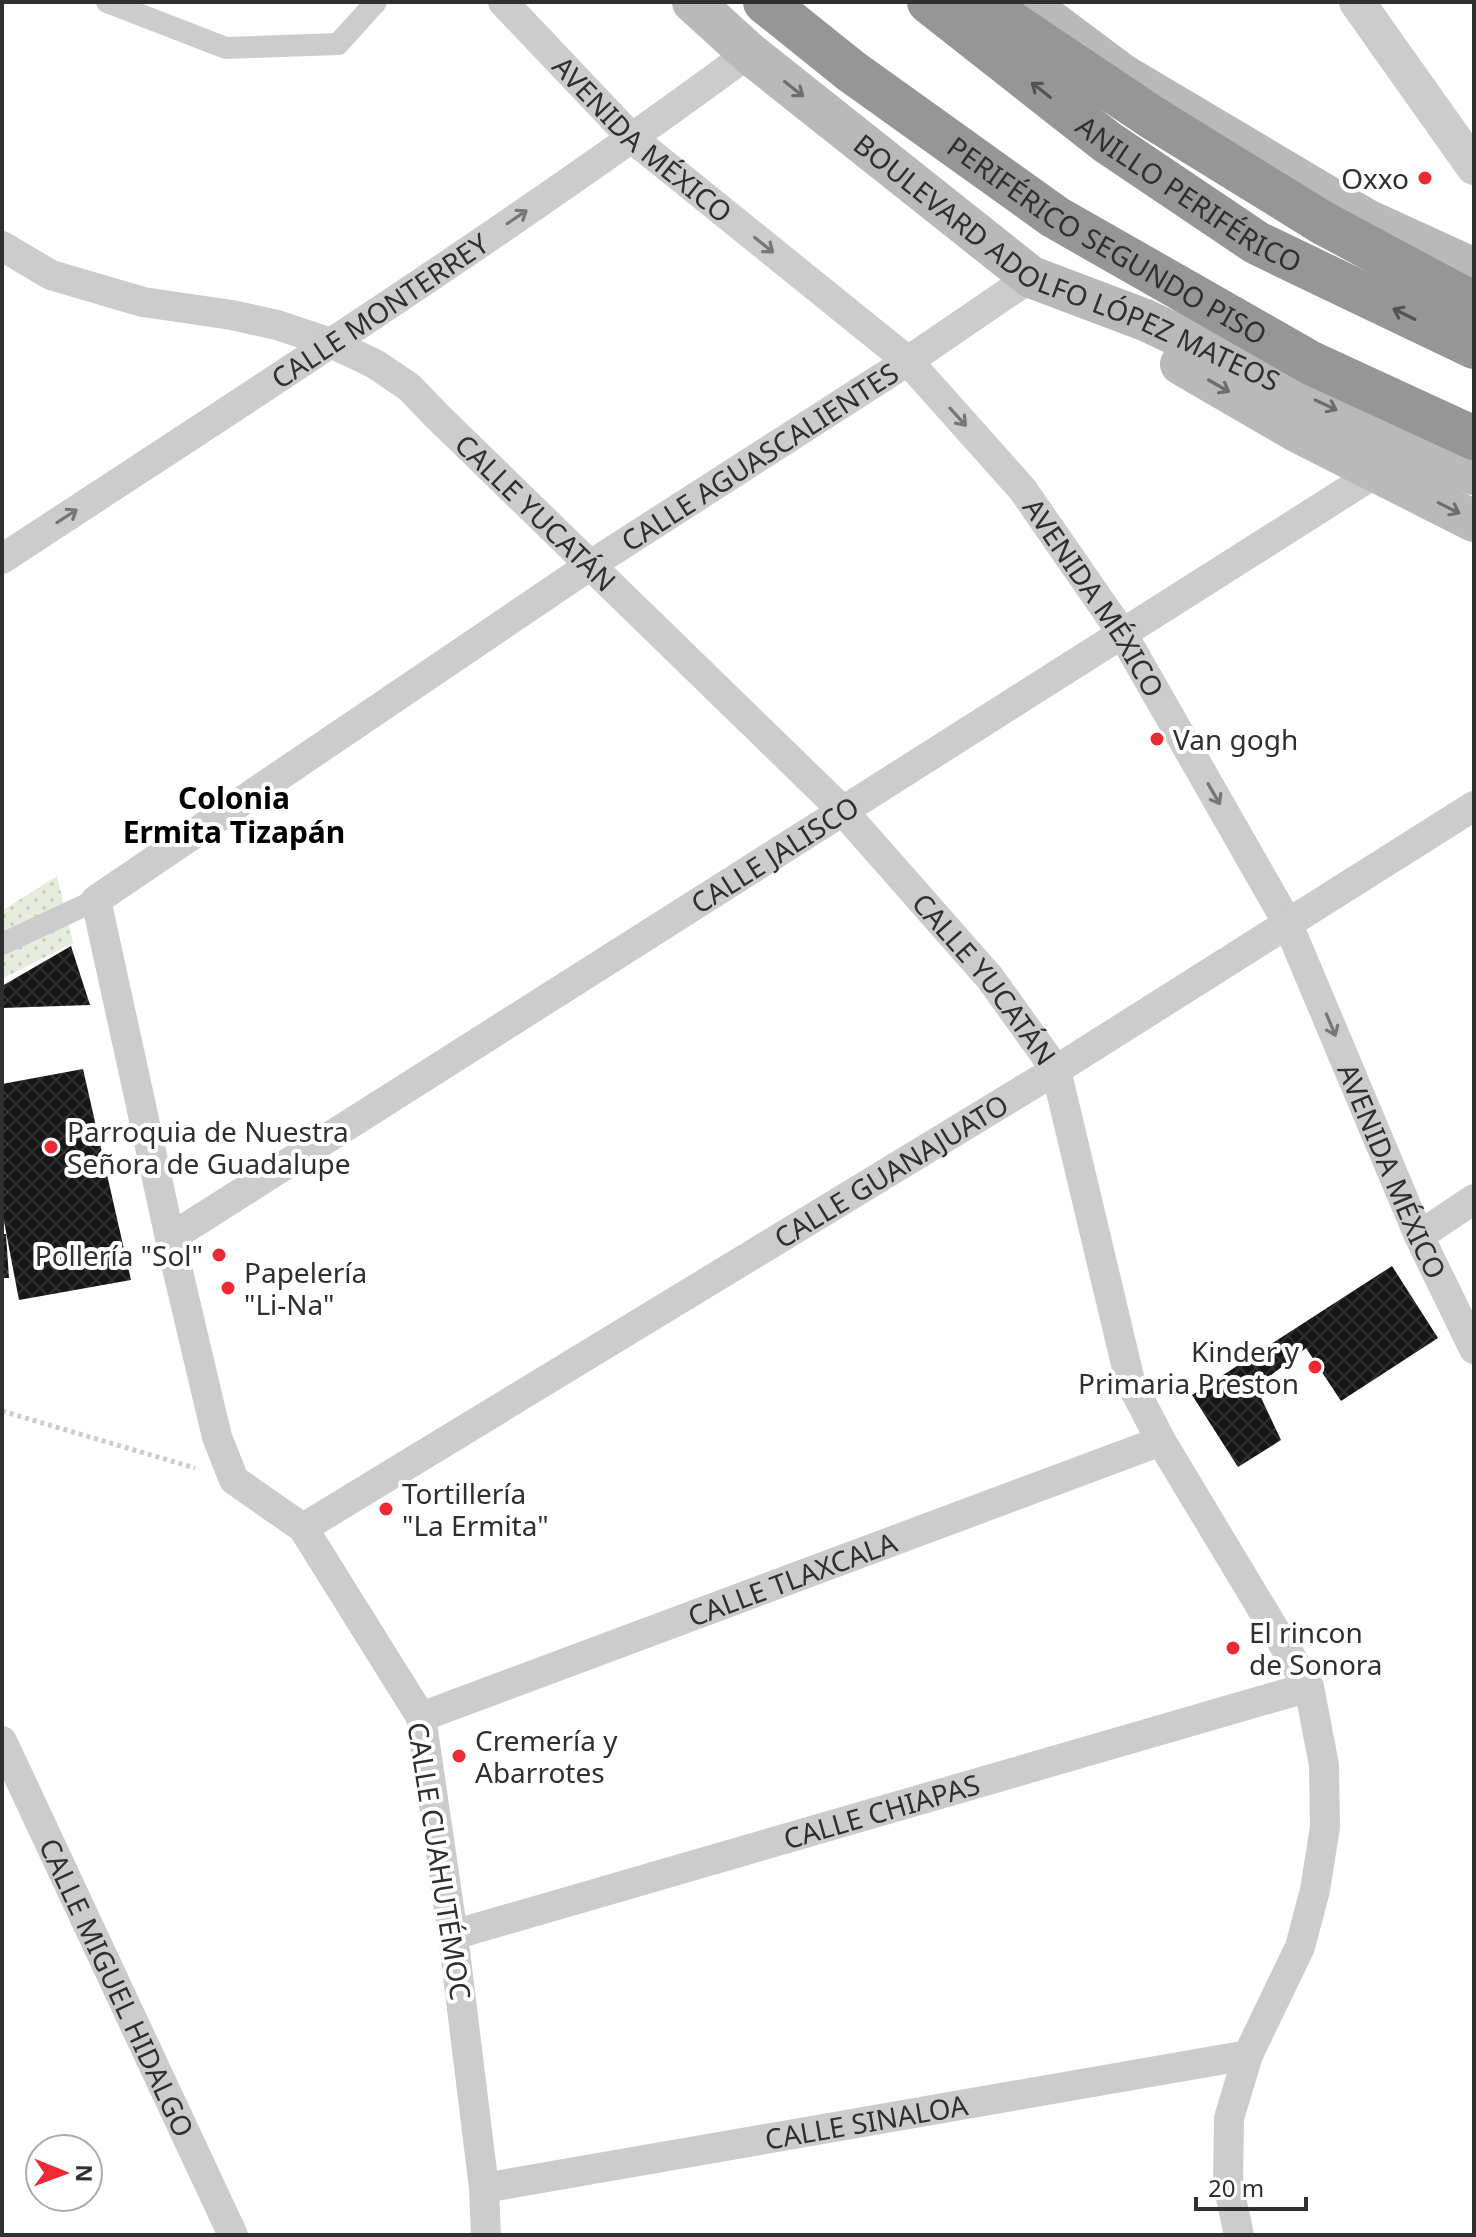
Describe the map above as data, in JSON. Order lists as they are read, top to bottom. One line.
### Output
{"streets":{"highway":["ANILLO PERIFÉRICO","PERIFÉRICO SEGUNDO PISO"],"main road":["BOULEVARD ADOLFO LÓPEZ MATEOS"],"street":["AVENIDA MÉXICO","CALLE MONTERREY","CALLE AGUASCALIENTES","CALLE YUCATÁN","CALLE JALISCO","CALLE GUANAJUATO","CALLE TLAXCALA","CALLE CHIAPAS","CALLE CUAHUTÉMOC","CALLE MIGUEL HIDALGO","CALLE SINALOA"]},"crossings":[["AVENIDA MÉXICO","CALLE MONTERREY"],["AVENIDA MÉXICO","CALLE AGUASCALIENTES"],["AVENIDA MÉXICO","CALLE JALISCO"],["AVENIDA MÉXICO","CALLE GUANAJUATO"],["BOULEVARD ADOLFO LÓPEZ MATEOS","CALLE MONTERREY"],["BOULEVARD ADOLFO LÓPEZ MATEOS","CALLE AGUASCALIENTES"],["CALLE MONTERREY","CALLE YUCATÁN"],["CALLE AGUASCALIENTES","CALLE YUCATÁN"],["CALLE YUCATÁN","CALLE JALISCO"],["CALLE YUCATÁN","CALLE GUANAJUATO"],["CALLE YUCATÁN","CALLE TLAXCALA"],["CALLE YUCATÁN","CALLE CHIAPAS"],["CALLE YUCATÁN","CALLE SINALOA"],["CALLE GUANAJUATO","CALLE CUAHUTÉMOC"],["CALLE TLAXCALA","CALLE CUAHUTÉMOC"],["CALLE CHIAPAS","CALLE CUAHUTÉMOC"],["CALLE CUAHUTÉMOC","CALLE SINALOA"]],"one_way":["AVENIDA MÉXICO","CALLE MONTERREY"],"districts":["Colonia Ermita Tizapán"],"places":["Oxxo","Van gogh","Parroquia de Nuestra Señora de Guadalupe","Pollería \"Sol\"","Papelería \"Li-Na\"","Kinder y Primaria Preston","Tortillería \"La Ermita\"","El rincon de Sonora","Cremería y Abarrotes"],"scale_bar":"20 m","north":"right"}
